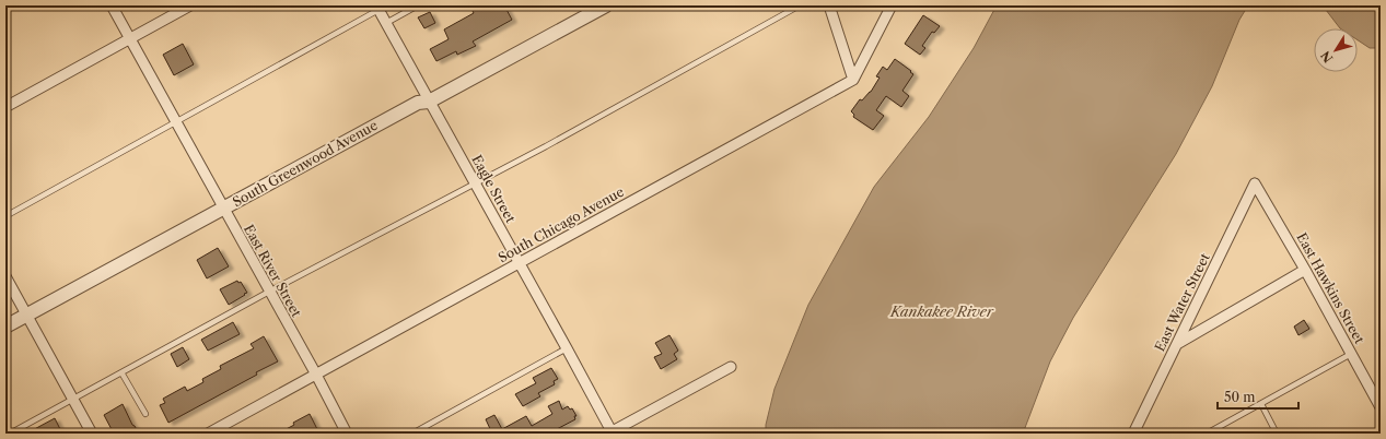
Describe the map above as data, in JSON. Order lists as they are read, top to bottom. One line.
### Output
{"streets":{"street":["South Greenwood Avenue","Eagle Street","South Chicago Avenue","East River Street","East Hawkins Street","East Water Street"]},"crossings":[["South Greenwood Avenue","Eagle Street"],["South Greenwood Avenue","East River Street"],["Eagle Street","South Chicago Avenue"],["South Chicago Avenue","East River Street"],["East Hawkins Street","East Water Street"]],"water":["Kankakee River"],"scale_bar":"50 m","north":"bottom left"}
